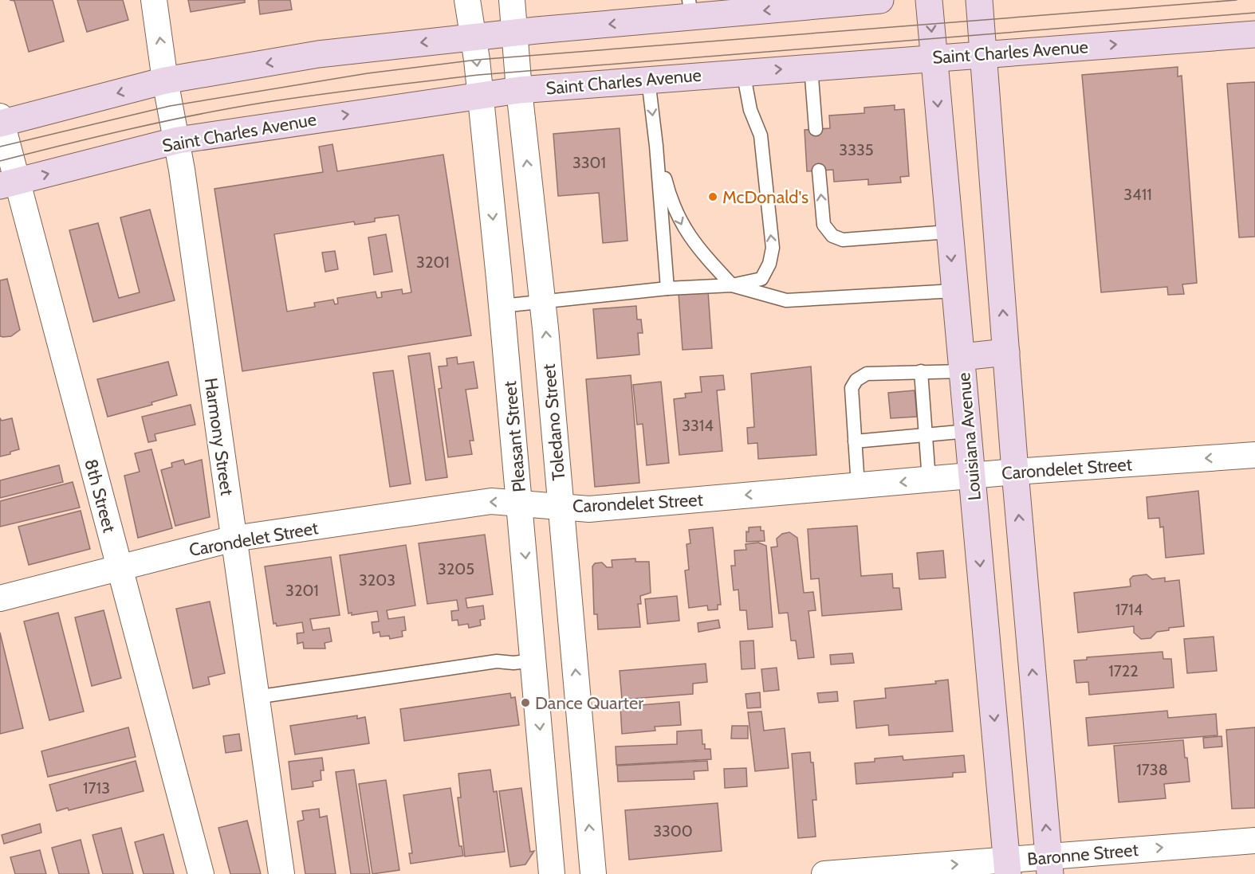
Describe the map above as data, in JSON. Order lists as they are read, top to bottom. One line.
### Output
{"streets":{"main road":["Saint Charles Avenue","Louisiana Avenue"],"street":["Toledano Street","Harmony Street","Pleasant Street","Carondelet Street","8th Street","Baronne Street"]},"crossings":[["Saint Charles Avenue","Toledano Street"],["Saint Charles Avenue","Harmony Street"],["Saint Charles Avenue","Pleasant Street"],["Saint Charles Avenue","Louisiana Avenue"],["Saint Charles Avenue","8th Street"],["Toledano Street","Carondelet Street"],["Harmony Street","Carondelet Street"],["Pleasant Street","Carondelet Street"],["Louisiana Avenue","Carondelet Street"],["Louisiana Avenue","Baronne Street"],["Carondelet Street","8th Street"]],"one_way":["Toledano Street","Pleasant Street","Carondelet Street","Baronne Street"],"places":["McDonald's","Dance Quarter"],"house_numbers":["3335","3301","3411","3201","3314","3205","3203","3201","1714","1722","1738","1713","3300"]}
